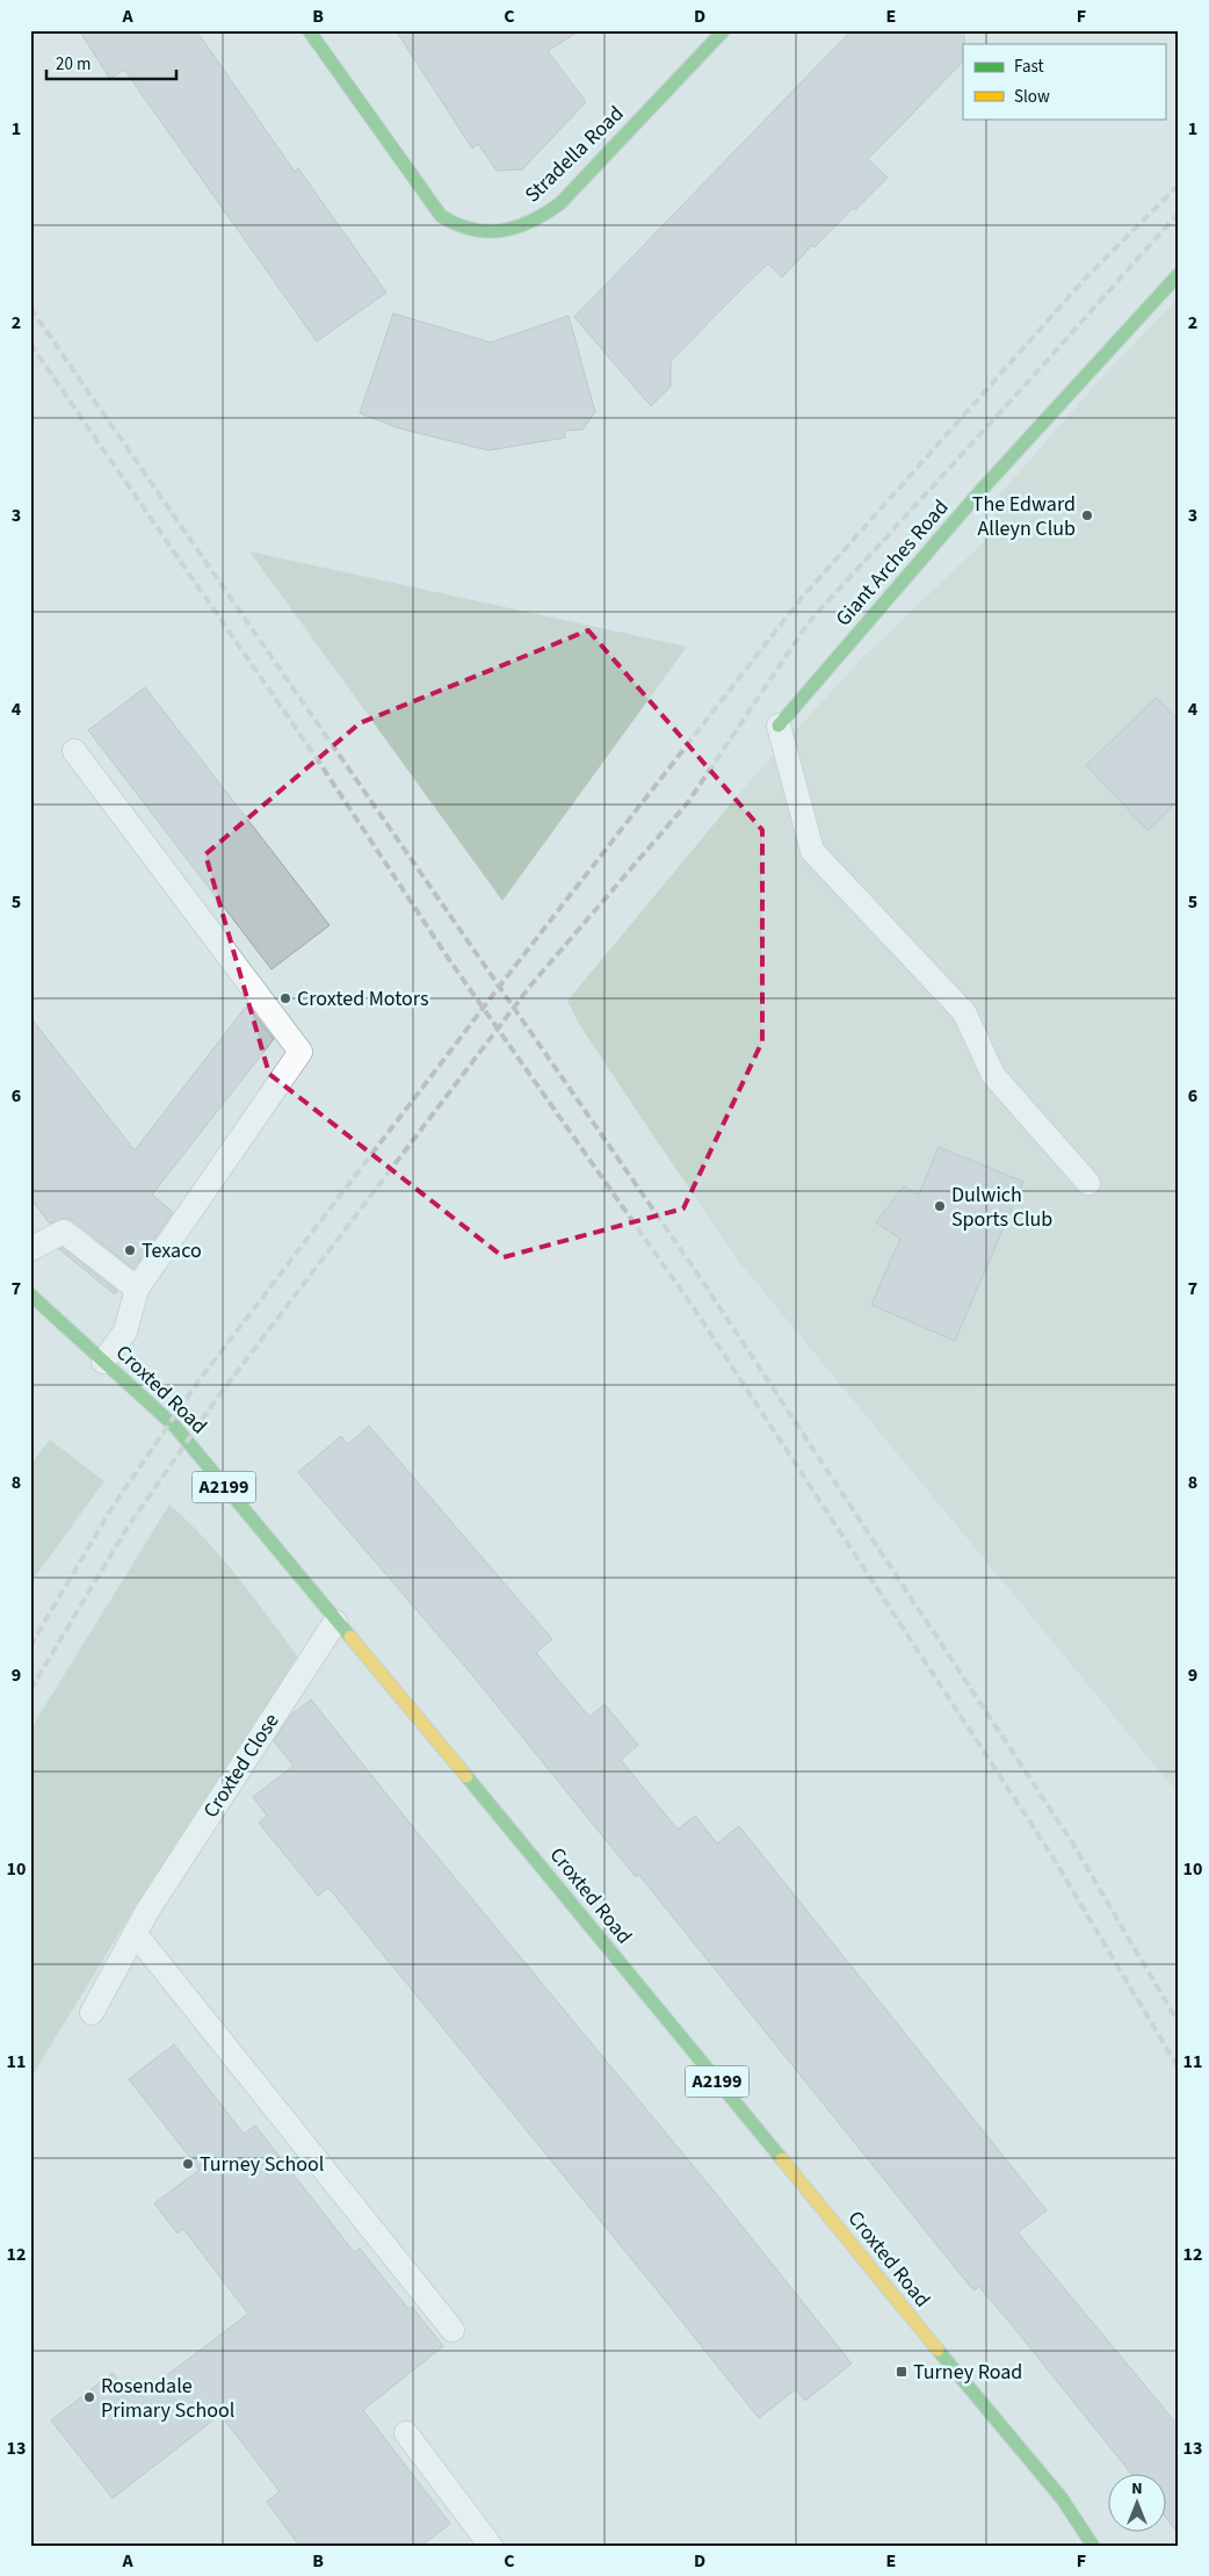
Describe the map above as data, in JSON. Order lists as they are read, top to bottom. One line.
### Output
{"streets":{"main road":["Stradella Road","Giant Arches Road","Croxted Road","A2199"],"lane":["Croxted Close"]},"crossings":[["Croxted Road","Croxted Close"]],"places":{"other":["The Edward Alleyn Club","Croxted Motors","Dulwich Sports Club","Texaco","Turney School","Rosendale Primary School"],"transit":["Turney Road"]},"legend":["Fast","Slow"],"scale_bar":"20 m","north":"top","grid":{"columns":["A","B","C","D","E","F"],"rows":["1","2","3","4","5","6","7","8","9","10","11","12","13"]}}
